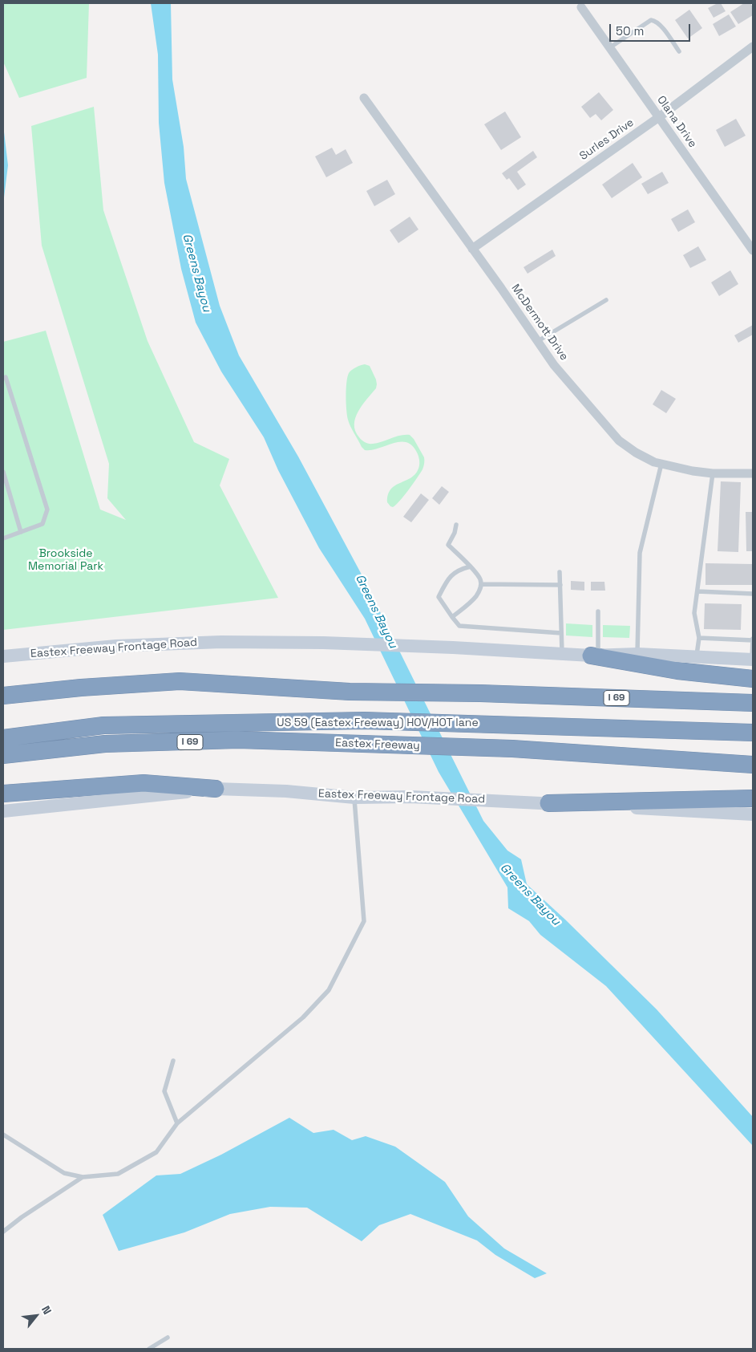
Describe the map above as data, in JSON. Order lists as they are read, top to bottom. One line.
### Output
{"streets":{"highway":["I 69","US 59 (Eastex Freeway) HOV/HOT lane","Eastex Freeway"],"main road":["Eastex Freeway Frontage Road"],"street":["Olana Drive","Surles Drive","McDermott Drive"]},"crossings":[["Olana Drive","Surles Drive"],["Surles Drive","McDermott Drive"]],"water":["Greens Bayou"],"parks":["Brookside Memorial Park"],"scale_bar":"50 m","north":"top right"}
